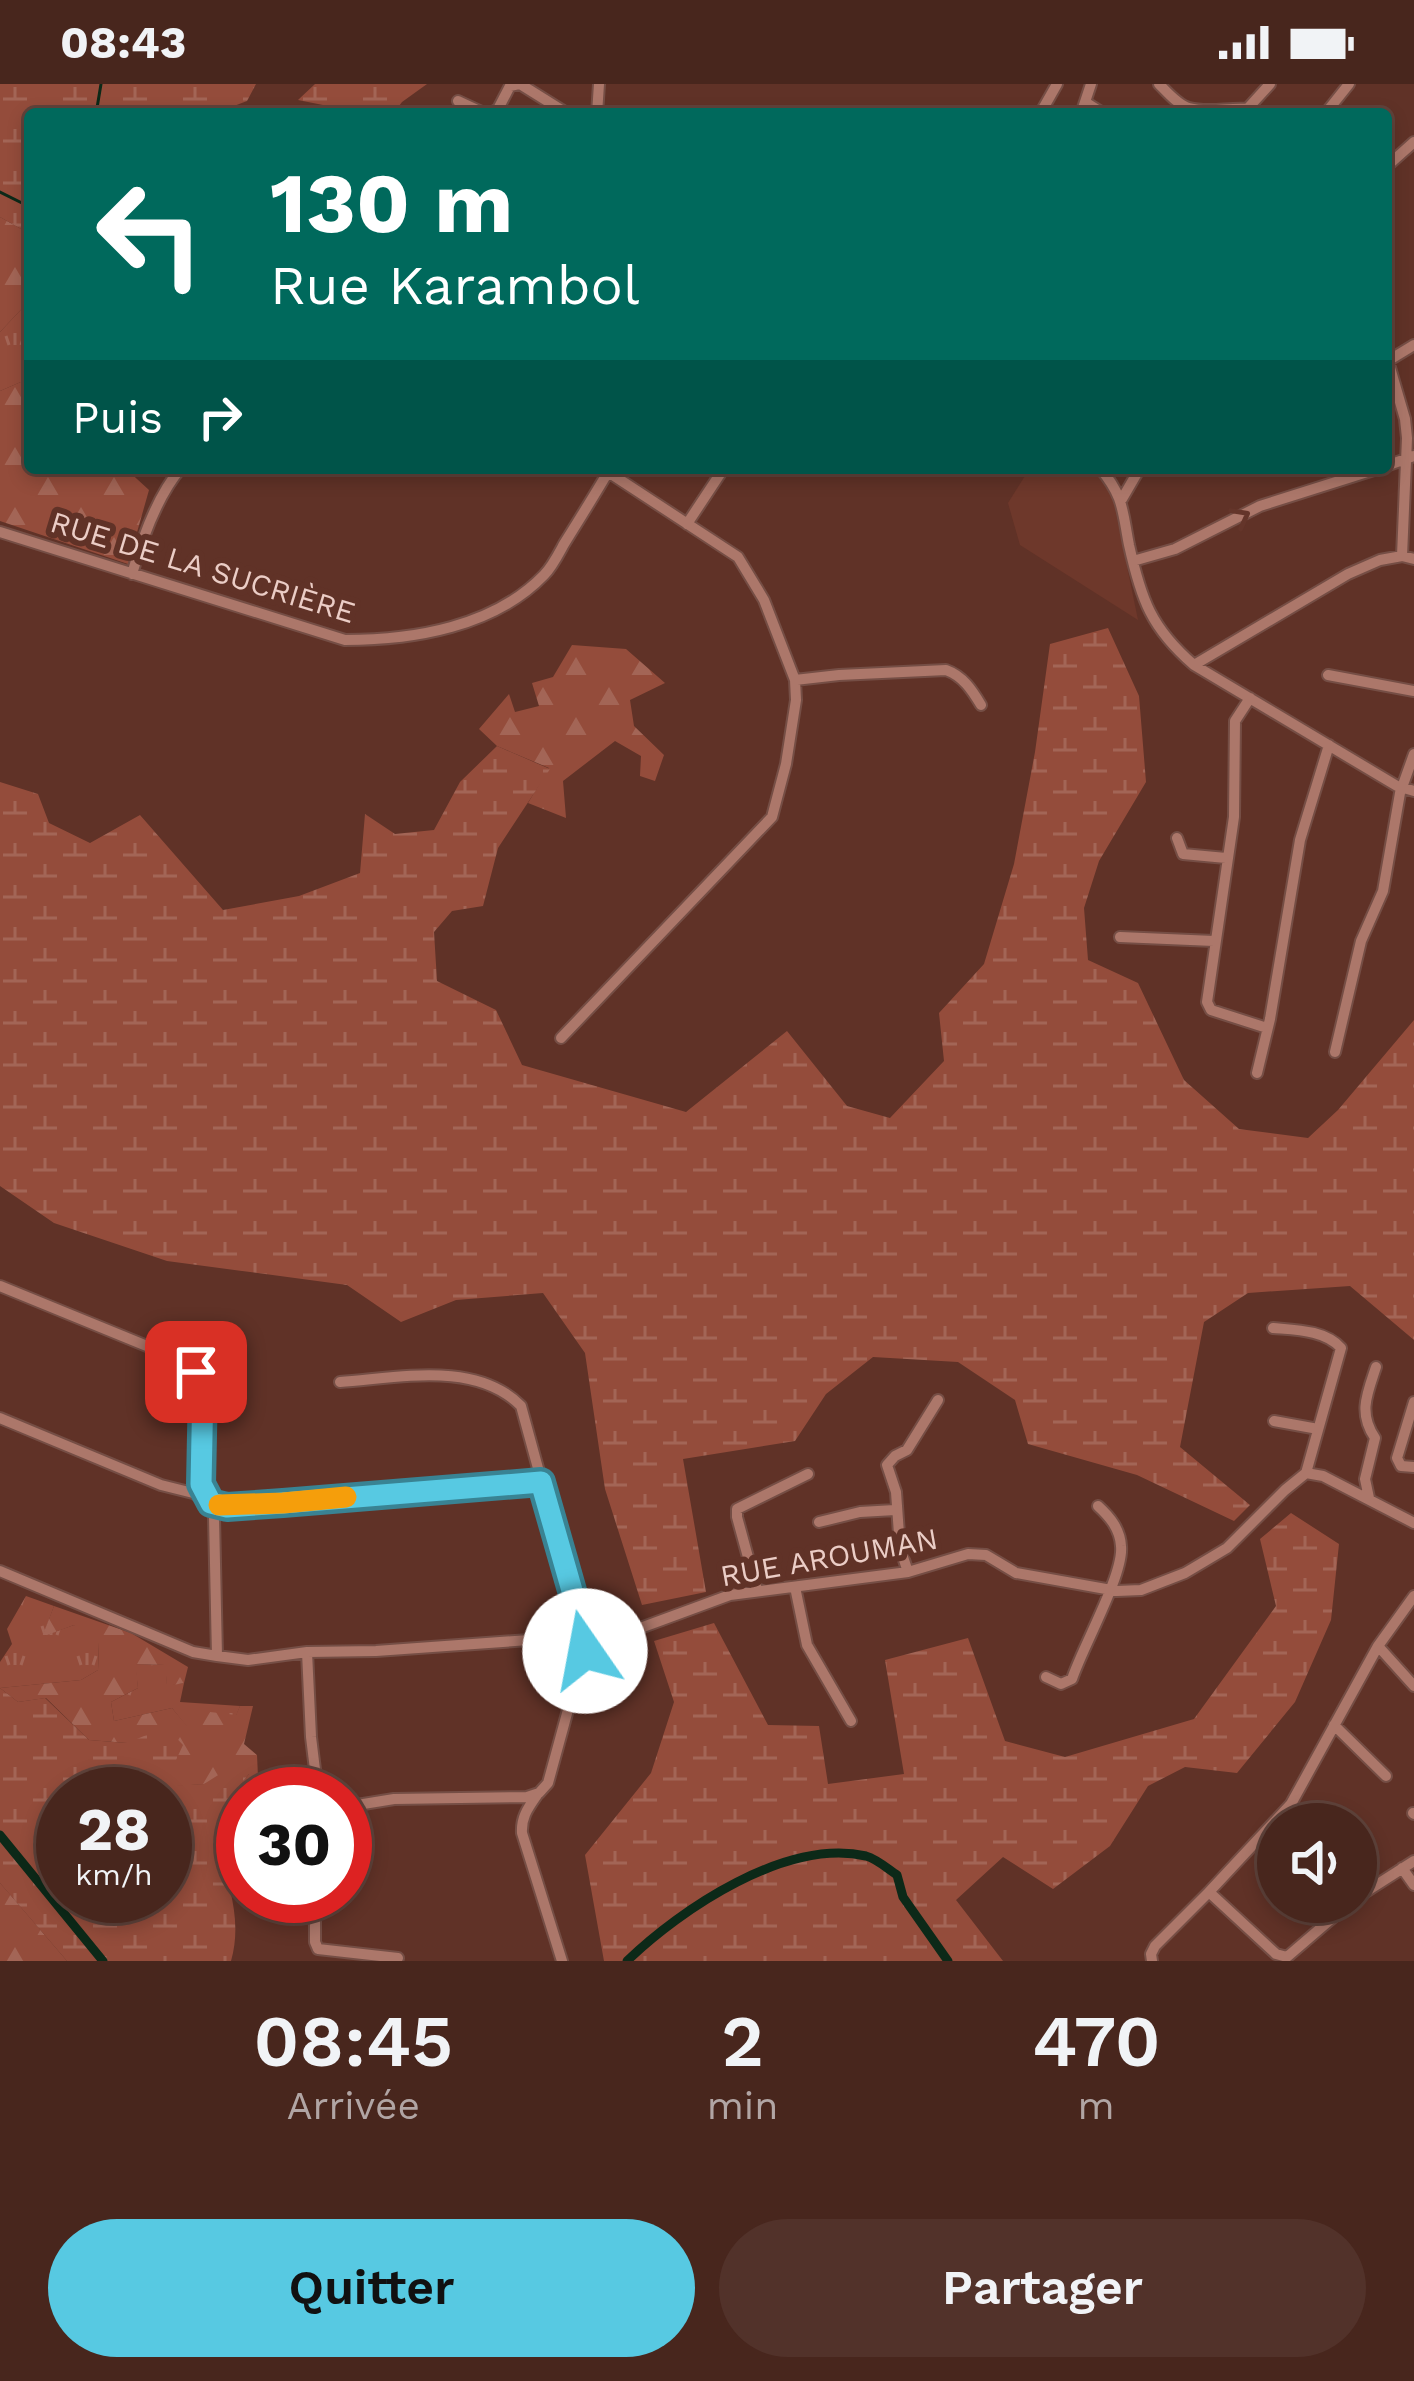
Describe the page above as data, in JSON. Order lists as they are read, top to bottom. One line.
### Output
{"streets":{"street":["RUE DE LA SUCRIÈRE","RUE AROUMAN"]},"page":{"status":"08:43","turn":["130 m","Rue Karambol"],"then":"Puis","speed":"28 km/h","limit":"30","eta":["08:45","Arrivée","2","min","470","m"],"buttons":["Quitter","Partager"]}}
